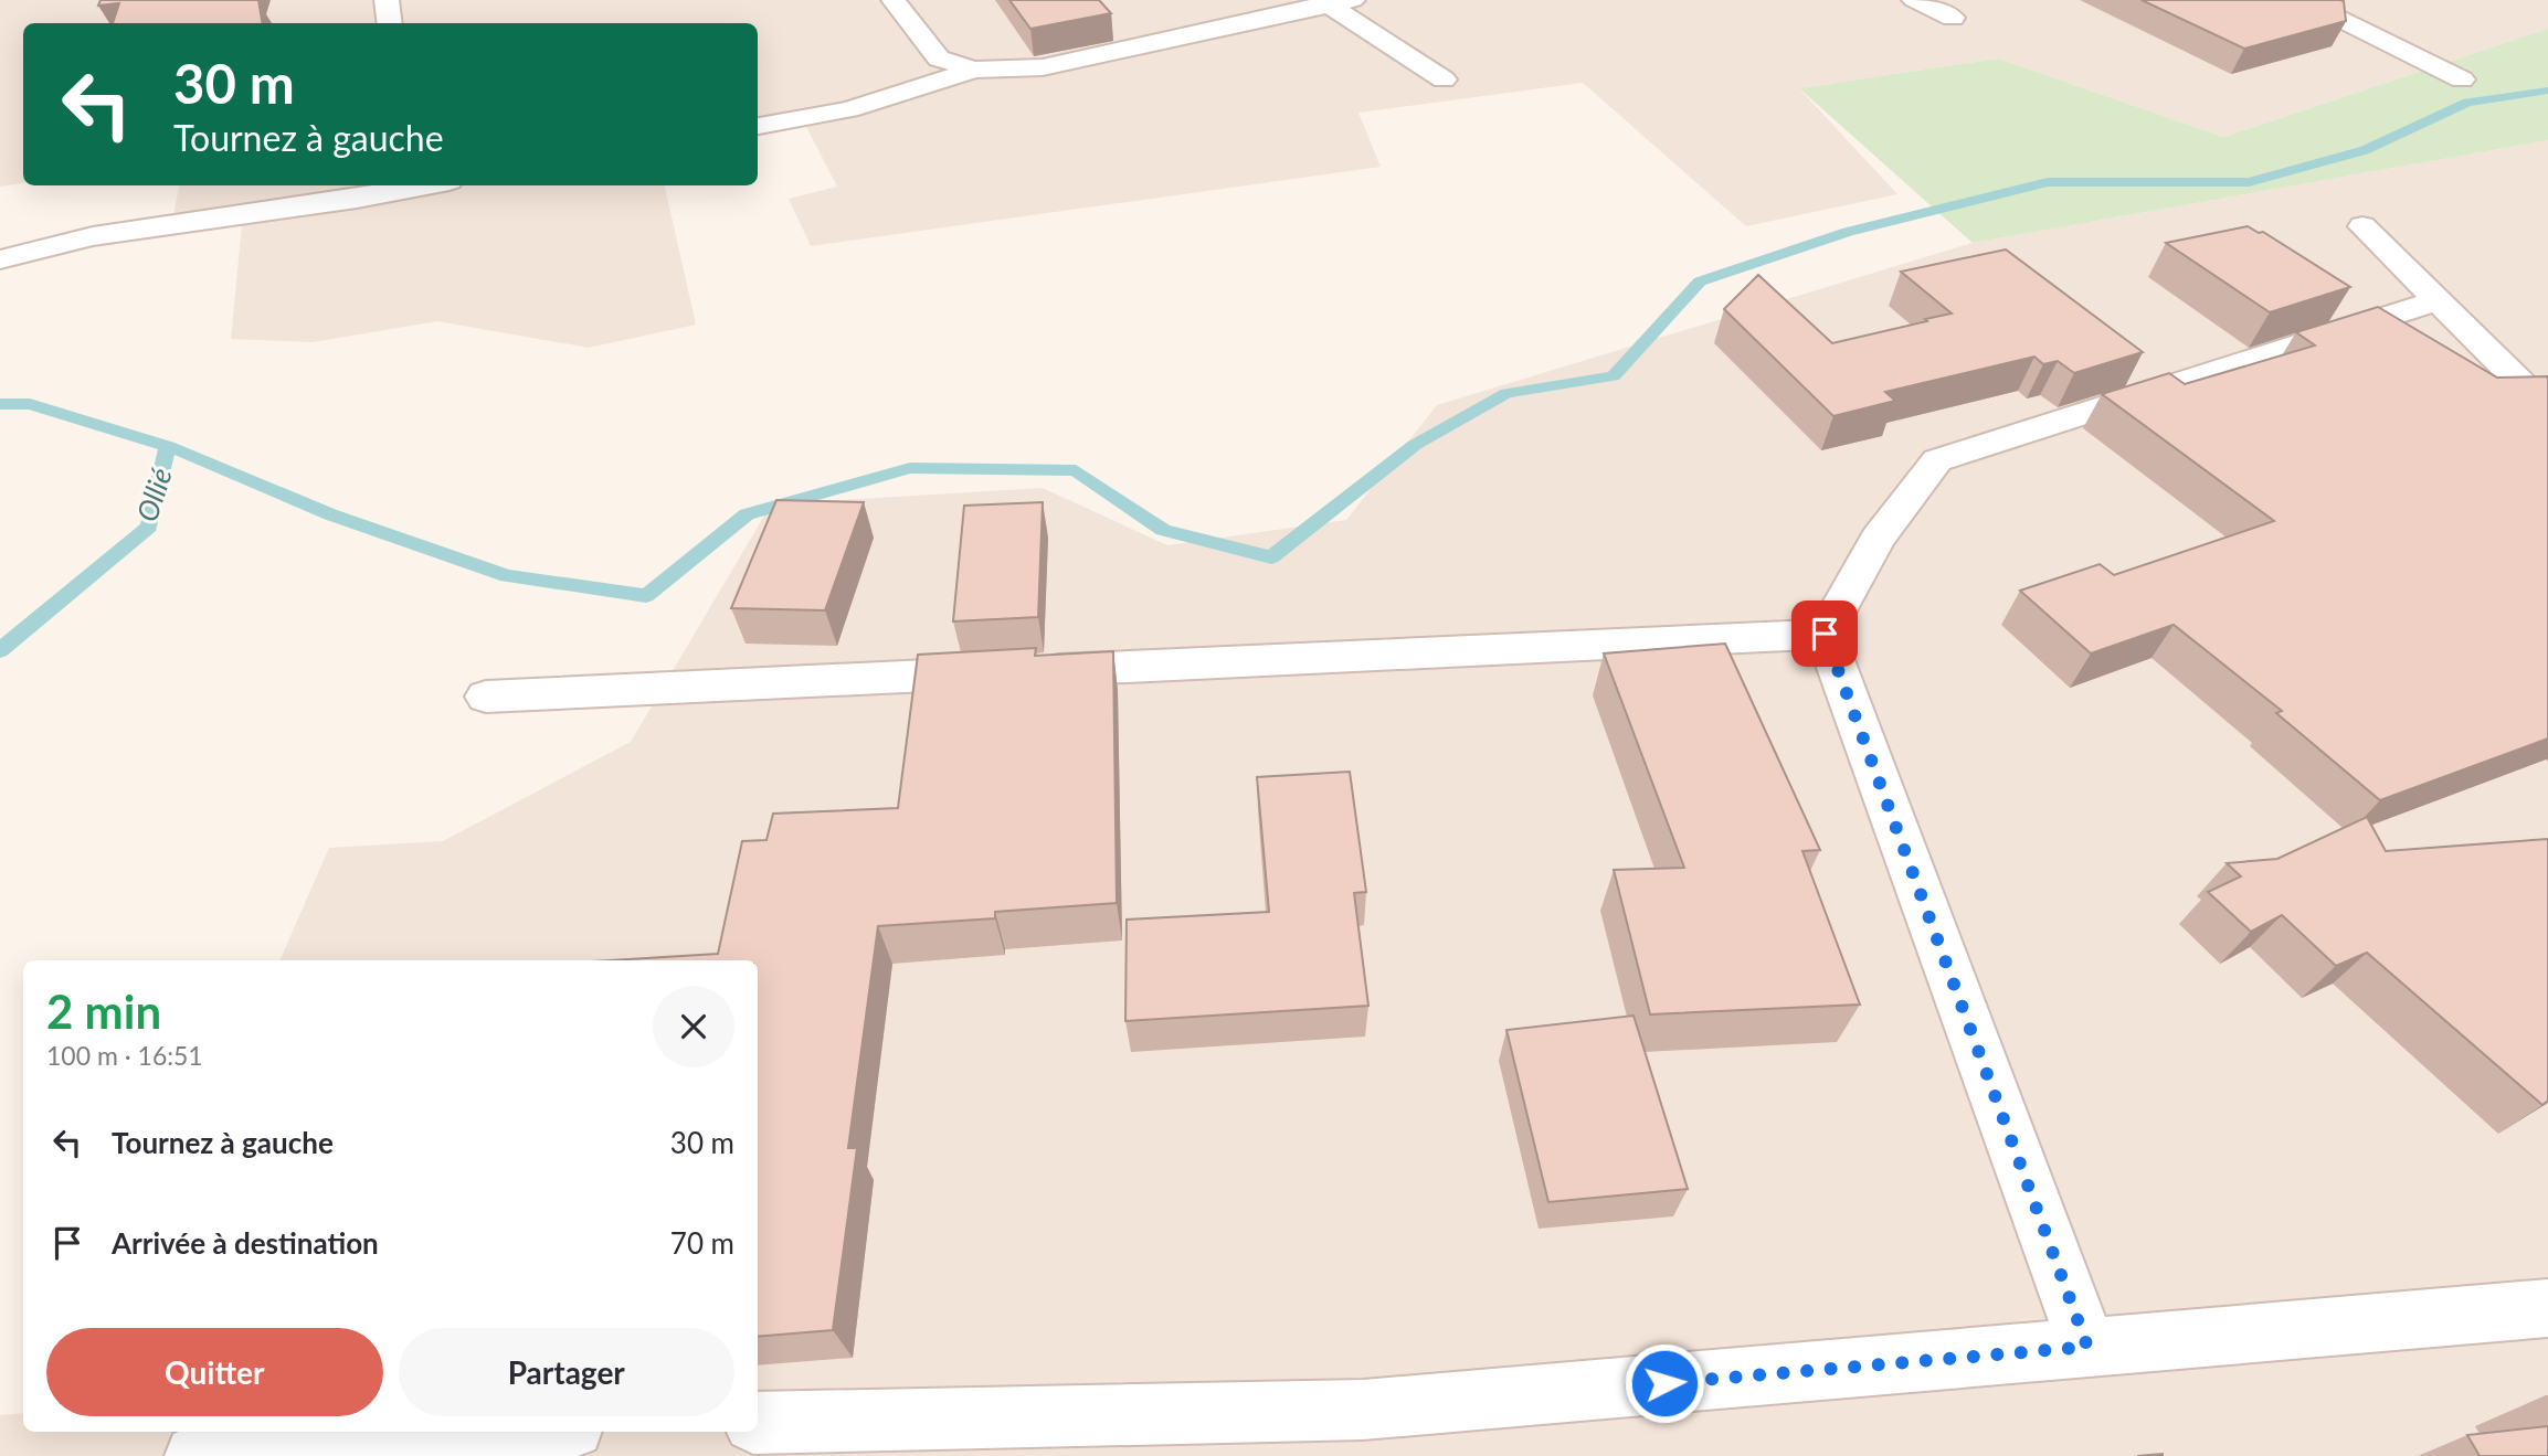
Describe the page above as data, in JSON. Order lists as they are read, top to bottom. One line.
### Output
{"water":["Ollié"],"page":{"turn":["30 m","Tournez à gauche"],"heading":["2 min","100 m · 16:51"],"list":[{"name":"Tournez à gauche","value":"30 m"},{"name":"Arrivée à destination","value":"70 m"}],"buttons":["Quitter","Partager"]}}
